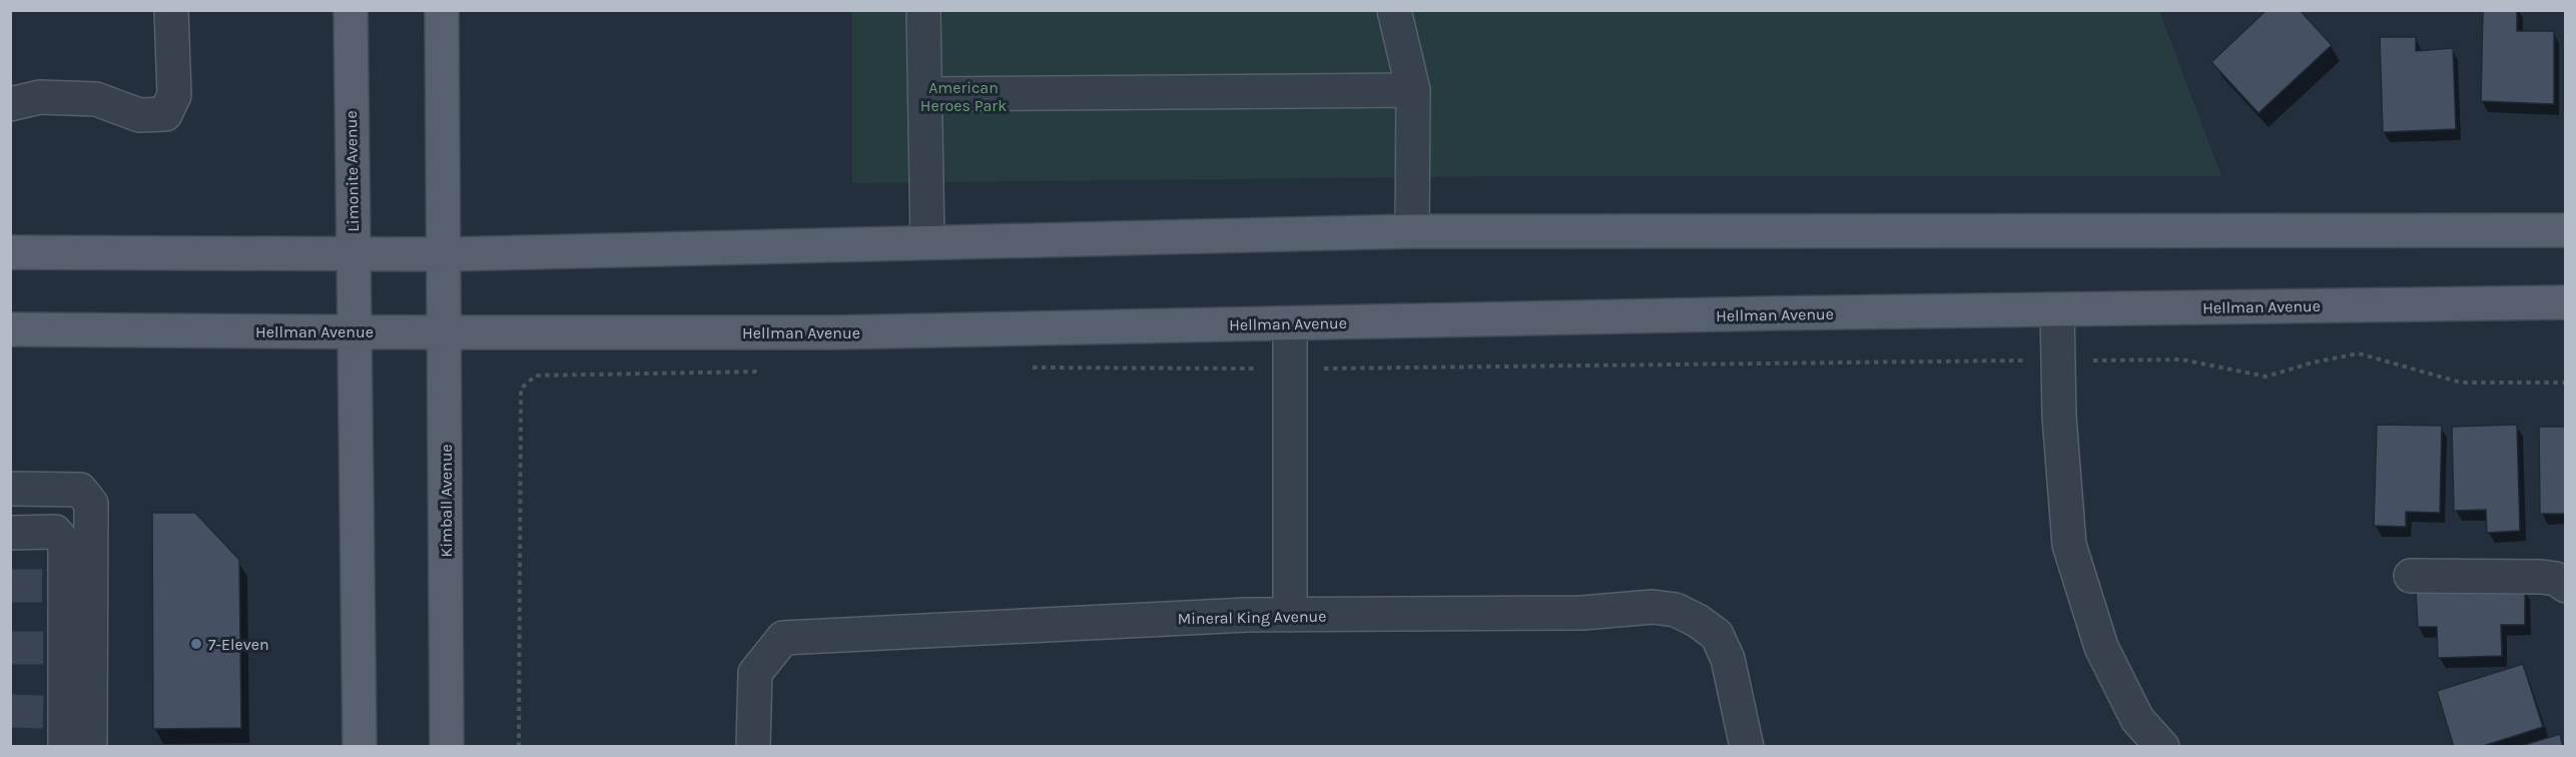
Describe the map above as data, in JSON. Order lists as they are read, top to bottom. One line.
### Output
{"streets":{"main road":["Limonite Avenue","Hellman Avenue","Kimball Avenue"],"street":["Mineral King Avenue"]},"crossings":[["Limonite Avenue","Hellman Avenue"],["Hellman Avenue","Kimball Avenue"]],"parks":["American Heroes Park"],"places":["7-Eleven"]}
